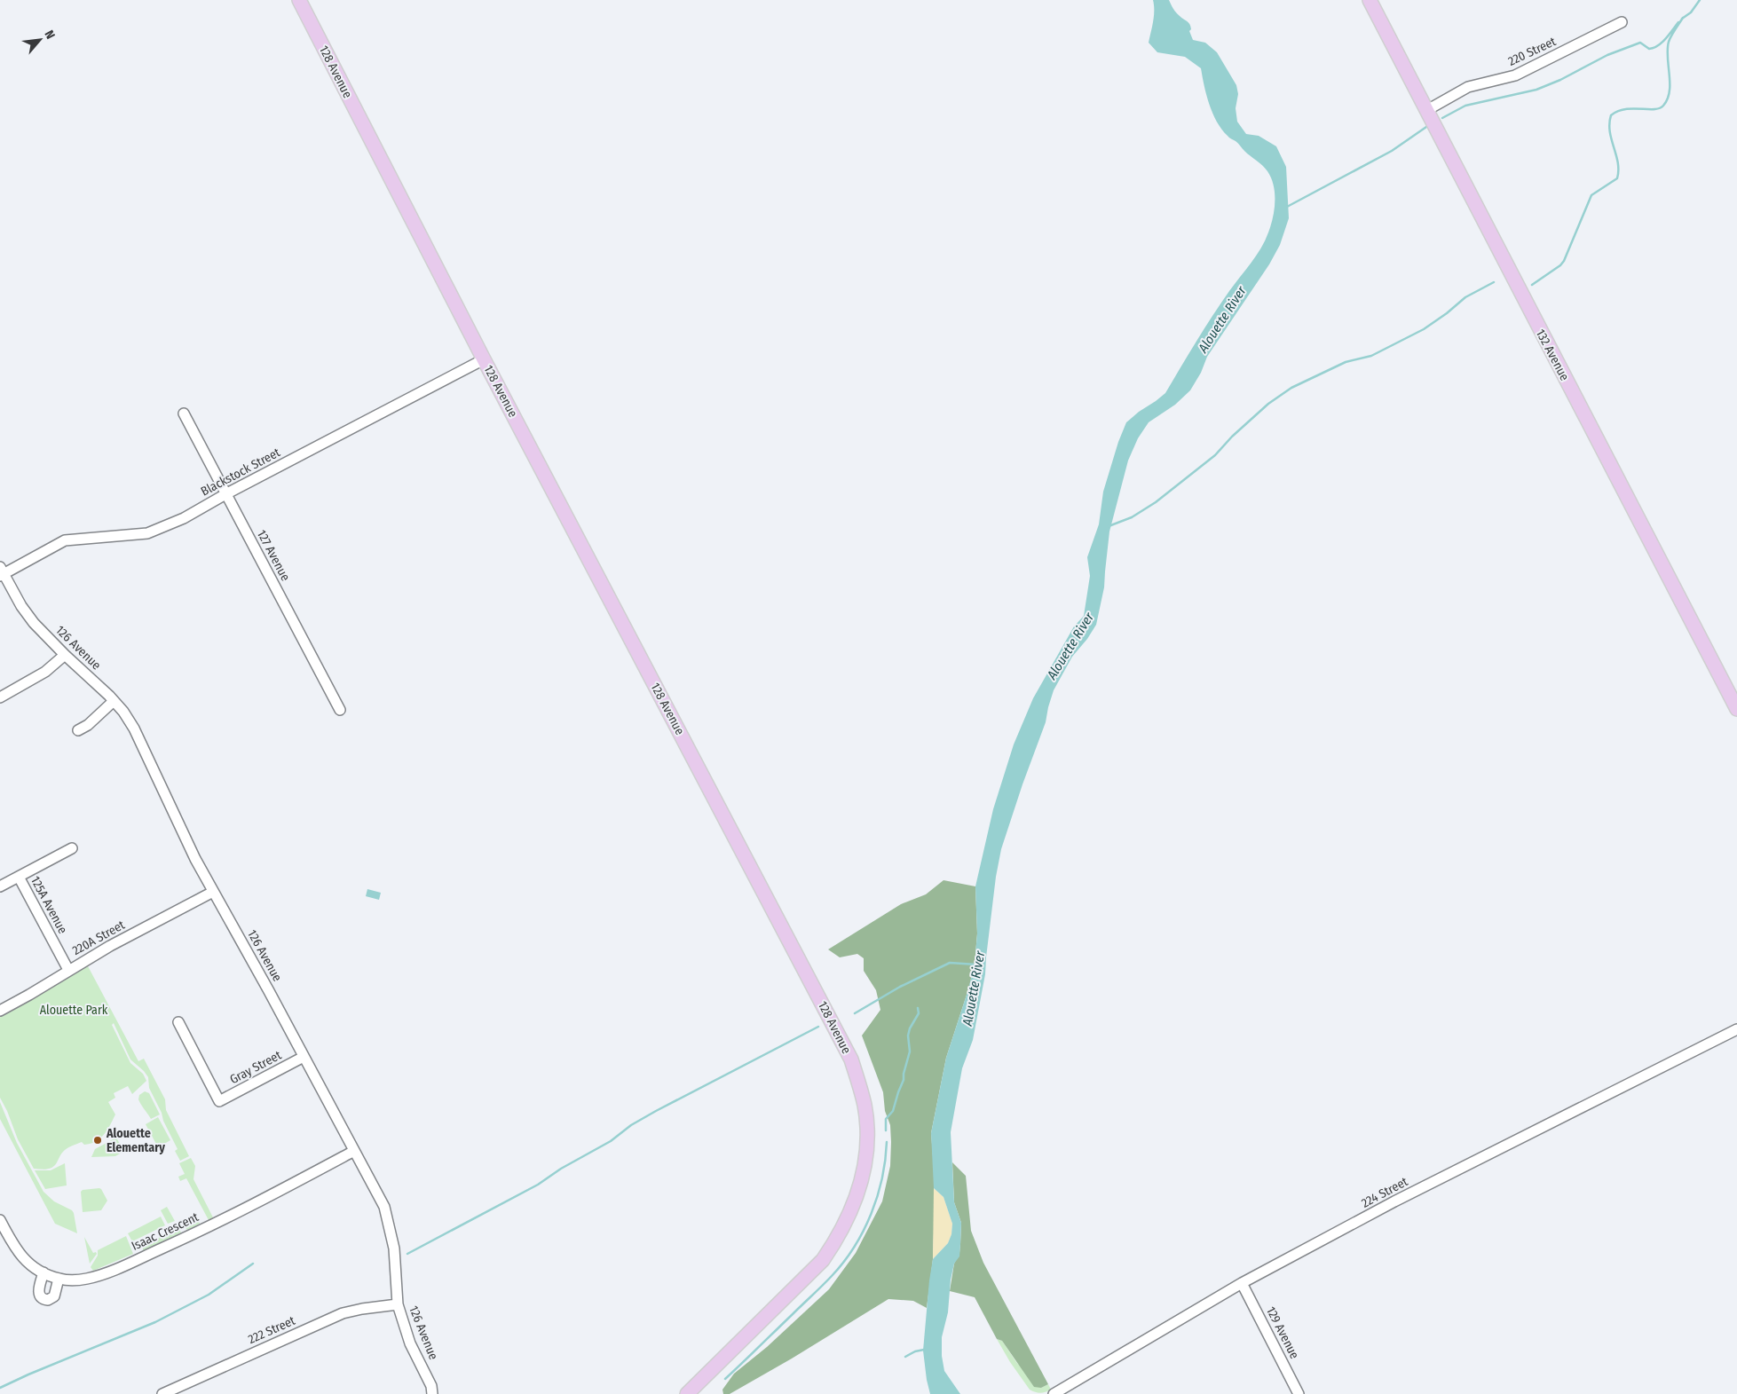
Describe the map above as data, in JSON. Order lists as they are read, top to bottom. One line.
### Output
{"streets":{"main road":["128 Avenue","132 Avenue"],"street":["220 Street","Blackstock Street","127 Avenue","126 Avenue","125A Avenue","220A Street","Gray Street","224 Street","Isaac Crescent","222 Street","129 Avenue"]},"crossings":[["220 Street","132 Avenue"],["128 Avenue","Blackstock Street"],["Blackstock Street","127 Avenue"],["Blackstock Street","126 Avenue"],["126 Avenue","220A Street"],["126 Avenue","Gray Street"],["126 Avenue","Isaac Crescent"],["126 Avenue","222 Street"],["125A Avenue","220A Street"],["224 Street","129 Avenue"]],"water":["Alouette River"],"parks":["Alouette Park"],"places":["Alouette Elementary"],"north":"top right"}
